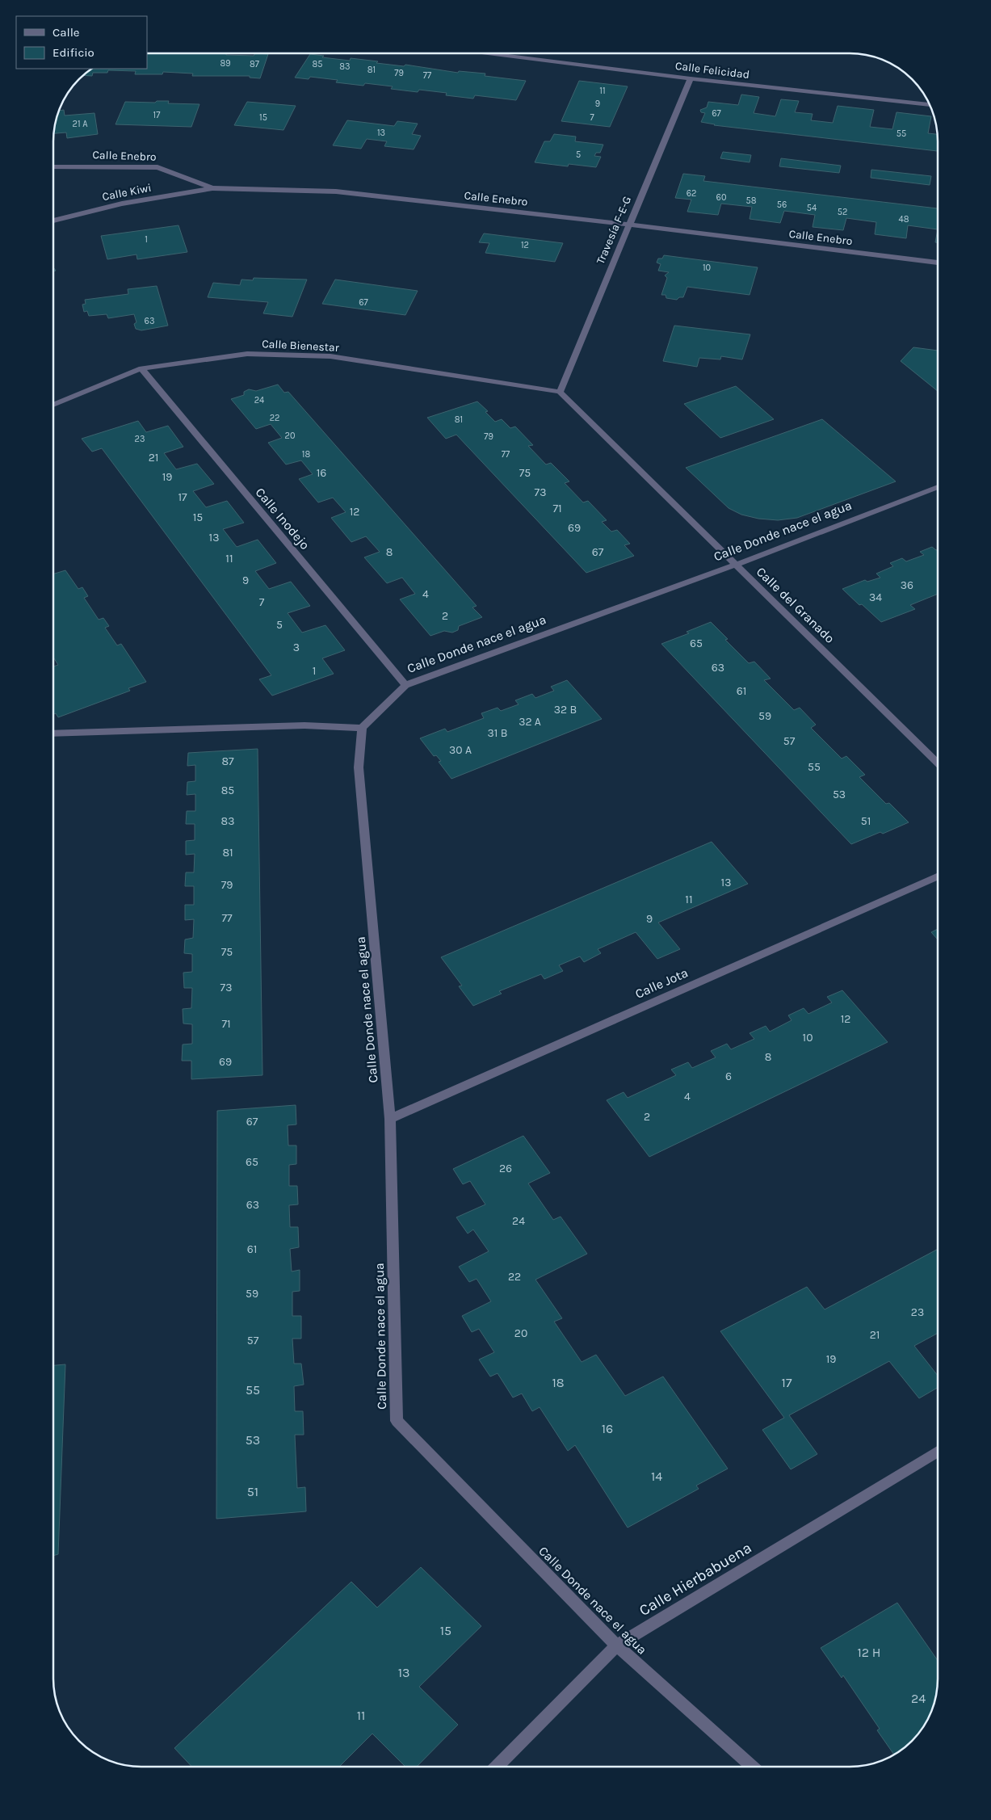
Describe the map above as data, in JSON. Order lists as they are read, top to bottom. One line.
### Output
{"streets":{"street":["Calle Felicidad","Calle Enebro","Calle Kiwi","Travesía F-E-G","Calle Bienestar","Calle Inodejo","Calle Donde nace el agua","Calle del Granado","Calle Jota","Calle Hierbabuena"]},"crossings":[["Calle Felicidad","Travesía F-E-G"],["Calle Enebro","Calle Kiwi"],["Calle Enebro","Travesía F-E-G"],["Travesía F-E-G","Calle Bienestar"],["Travesía F-E-G","Calle del Granado"],["Calle Bienestar","Calle Inodejo"],["Calle Bienestar","Calle del Granado"],["Calle Inodejo","Calle Donde nace el agua"],["Calle Donde nace el agua","Calle del Granado"],["Calle Donde nace el agua","Calle Jota"],["Calle Donde nace el agua","Calle Hierbabuena"]],"house_numbers":["89","87","85","83","81","79","77","11","9","67","17","15","7","21 A","13","55","5","62","60","58","56","54","52","48","1","12","10","67","63","24","22","81","20","79","23","18","77","21","16","75","19","73","17","71","12","15","69","13","8","67","11","9","36","4","34","7","2","5","65","3","63","1","61","32 B","59","32 A","31 B","57","30 A","87","55","85","53","83","51","81","13","79","11","77","9","75","73","12","71","10","8","69","6","4","2","67","65","26","63","24","61","22","59","23","20","21","57","19","18","17","55","16","53","14","51","15","12 H","13","24","11"],"legend":["Calle","Edificio"]}
